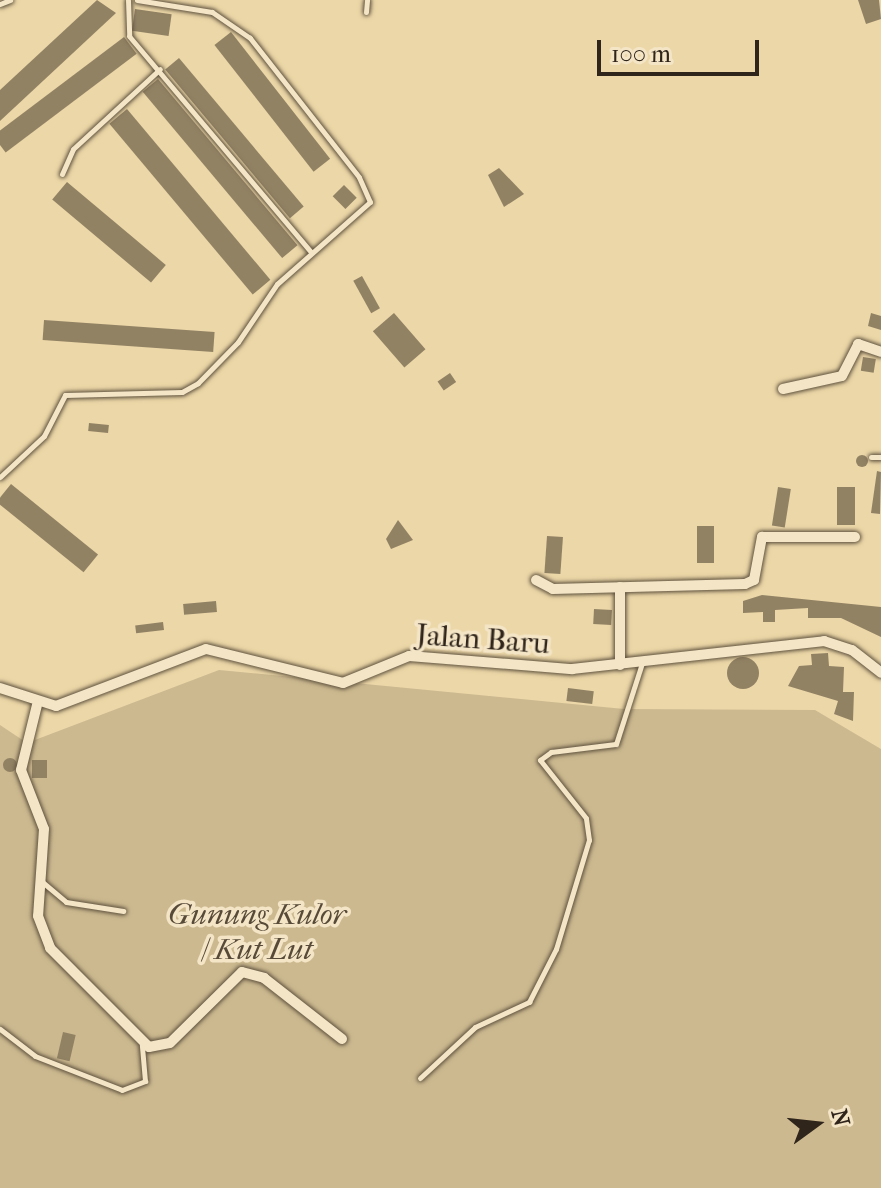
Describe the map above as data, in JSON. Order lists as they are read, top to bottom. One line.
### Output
{"streets":{"street":["Jalan Baru"]},"parks":["Gunung Kulor / Kut Lut"],"scale_bar":"100 m","north":"right"}
